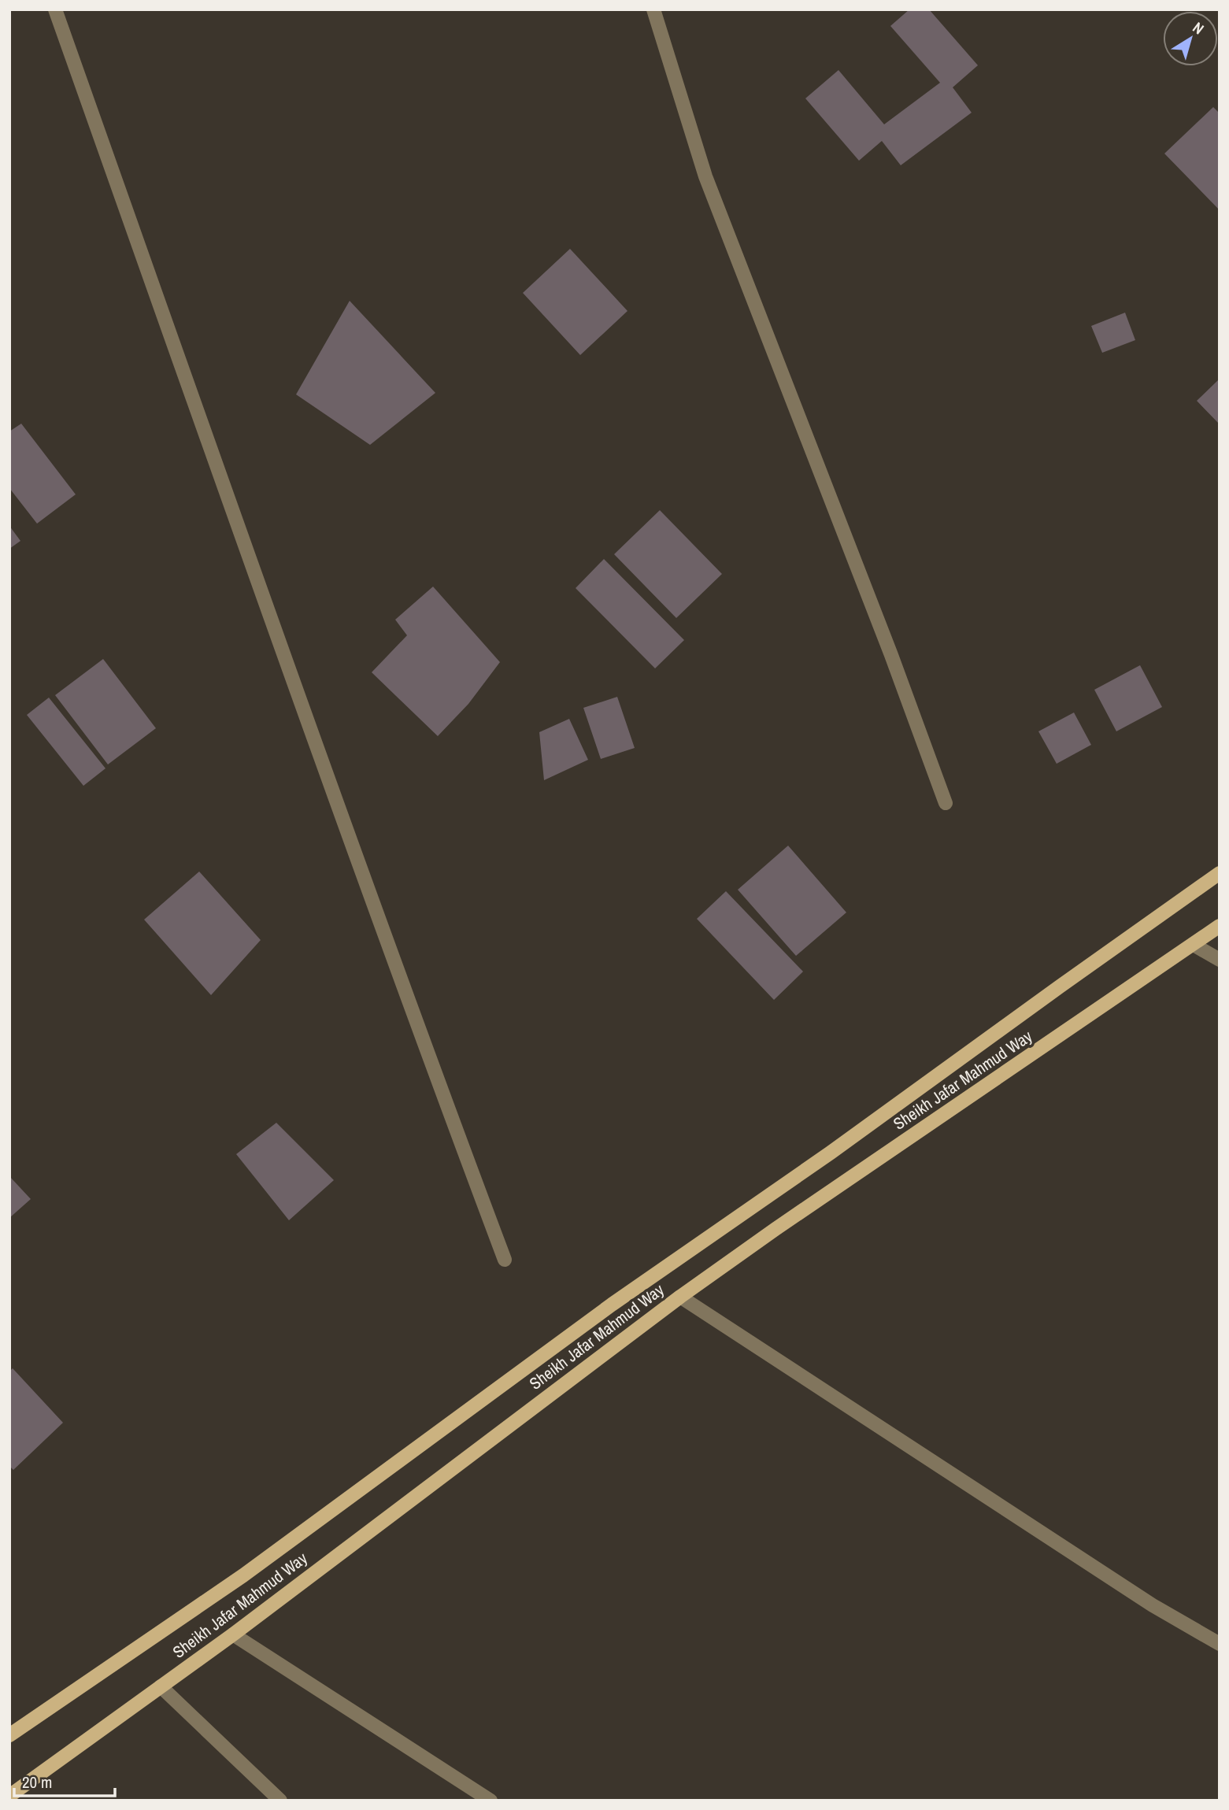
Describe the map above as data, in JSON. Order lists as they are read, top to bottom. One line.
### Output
{"streets":{"main road":["Sheikh Jafar Mahmud Way"]},"scale_bar":"20 m","north":"top right"}
